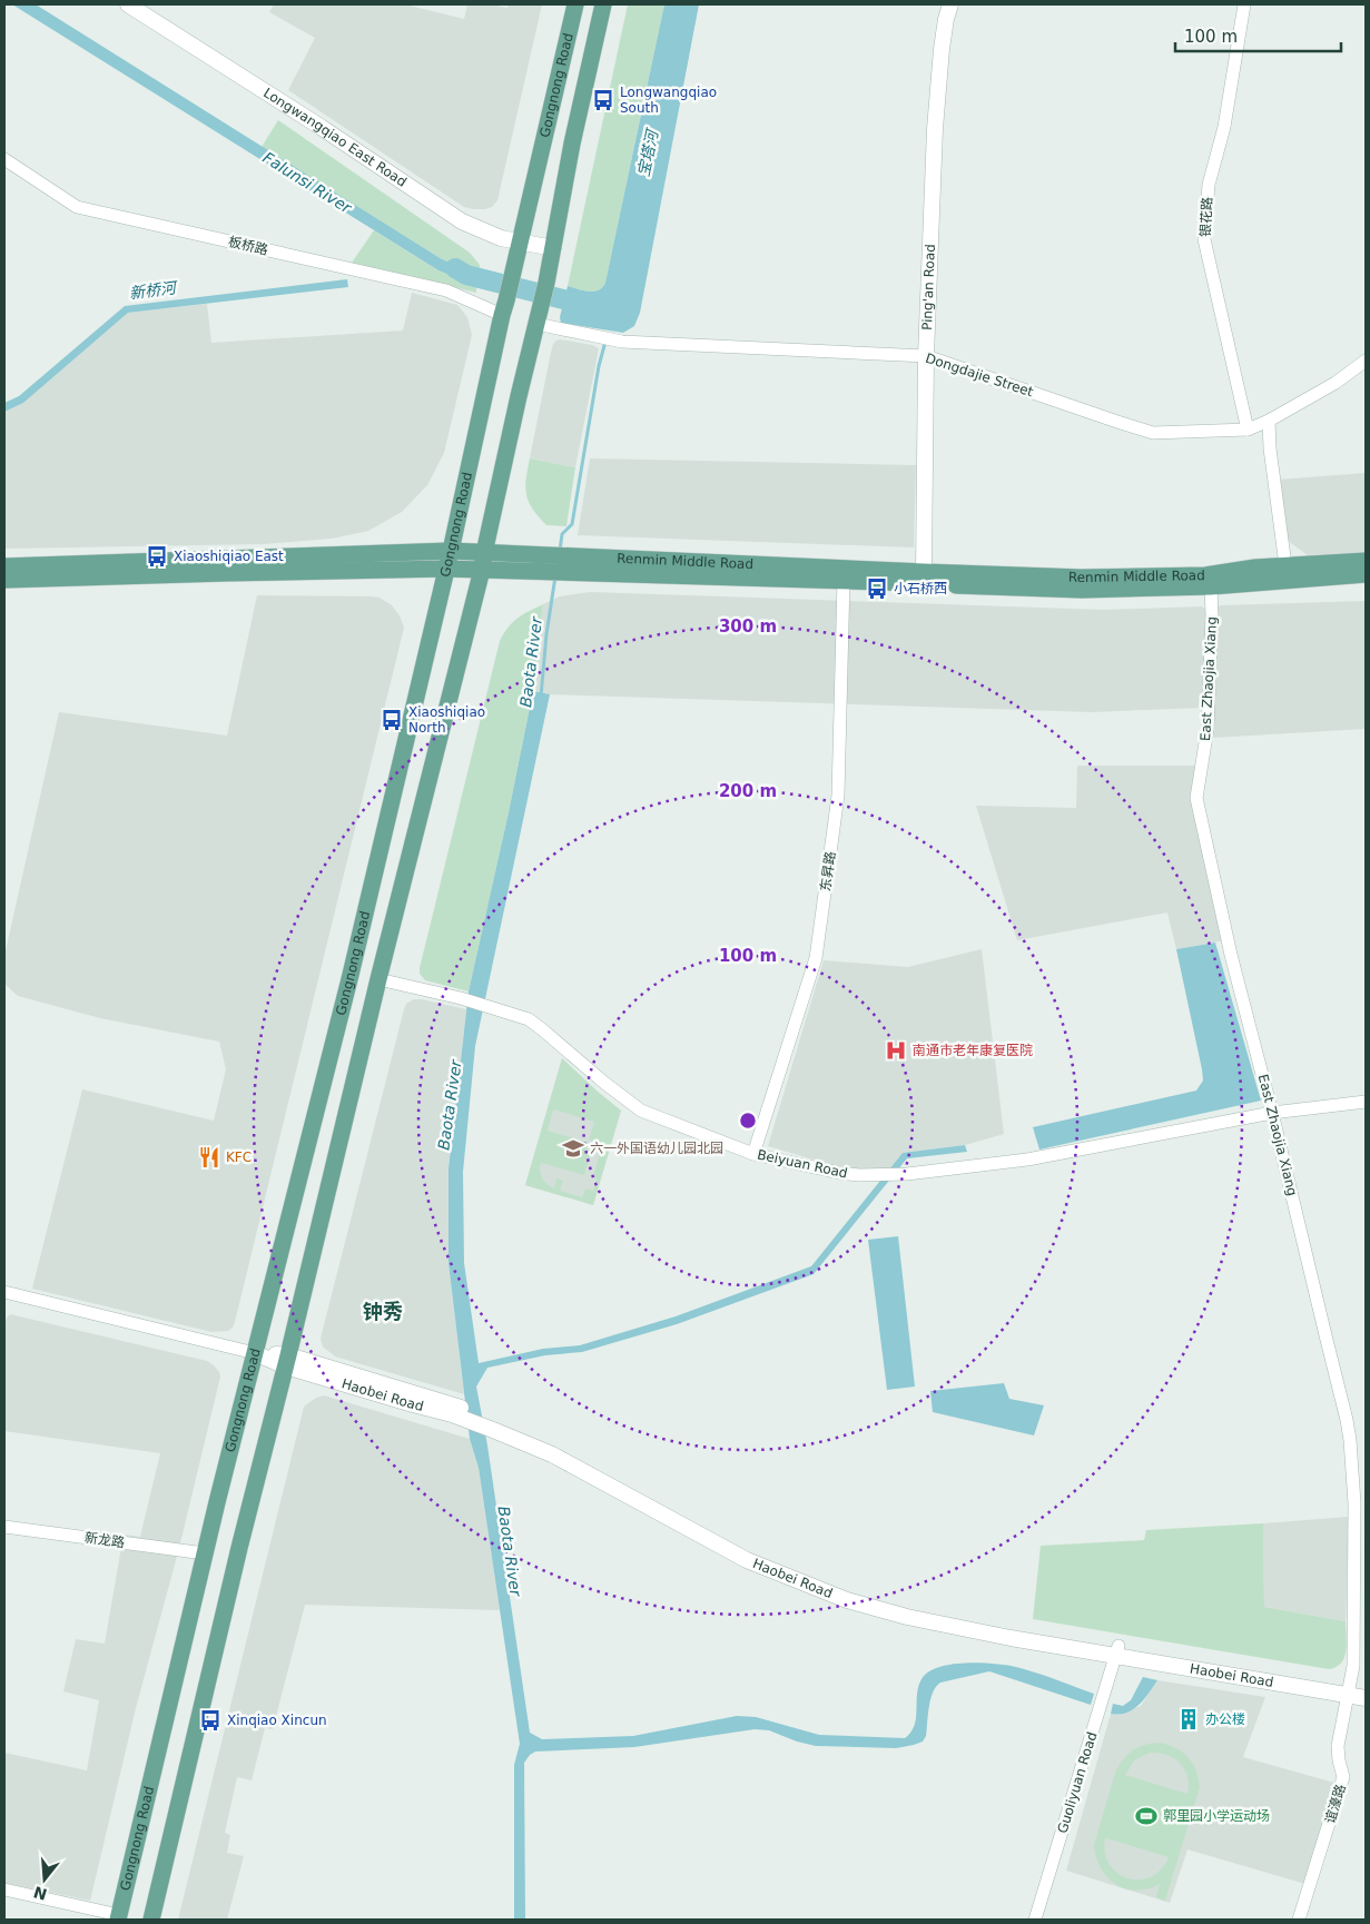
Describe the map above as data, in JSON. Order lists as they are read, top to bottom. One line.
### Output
{"streets":{"main road":["Gongnong Road","Renmin Middle Road"],"street":["Longwangqiao East Road","银花路","板桥路","Ping'an Road","Dongdajie Street","East Zhaojia Xiang","东昇路","Beiyuan Road","Haobei Road","新龙路","Guoliyuan Road","谊濠路"]},"crossings":[["Gongnong Road","Longwangqiao East Road"],["Gongnong Road","板桥路"],["Gongnong Road","Dongdajie Street"],["Gongnong Road","Renmin Middle Road"],["Gongnong Road","Beiyuan Road"],["Gongnong Road","Haobei Road"],["Gongnong Road","新龙路"],["银花路","Dongdajie Street"],["Ping'an Road","Dongdajie Street"],["Ping'an Road","Renmin Middle Road"],["Renmin Middle Road","East Zhaojia Xiang"],["Renmin Middle Road","东昇路"],["East Zhaojia Xiang","Beiyuan Road"],["East Zhaojia Xiang","Haobei Road"],["East Zhaojia Xiang","谊濠路"],["东昇路","Beiyuan Road"],["Haobei Road","Guoliyuan Road"],["Haobei Road","谊濠路"]],"districts":["钟秀"],"water":["宝塔河","Falunsi River","新桥河","Baota River"],"places":{"bus stop":["Longwangqiao South","Xiaoshiqiao East","小石桥西","Xiaoshiqiao North","Xinqiao Xincun"],"hospital":["南通市老年康复医院"],"school or university":["六一外国语幼儿园北园"],"restaurant":["KFC"],"building":["办公楼"],"sports":["郭里园小学运动场"]},"scale_bar":"100 m","north":"bottom","rings":["300 m","200 m","100 m"]}
